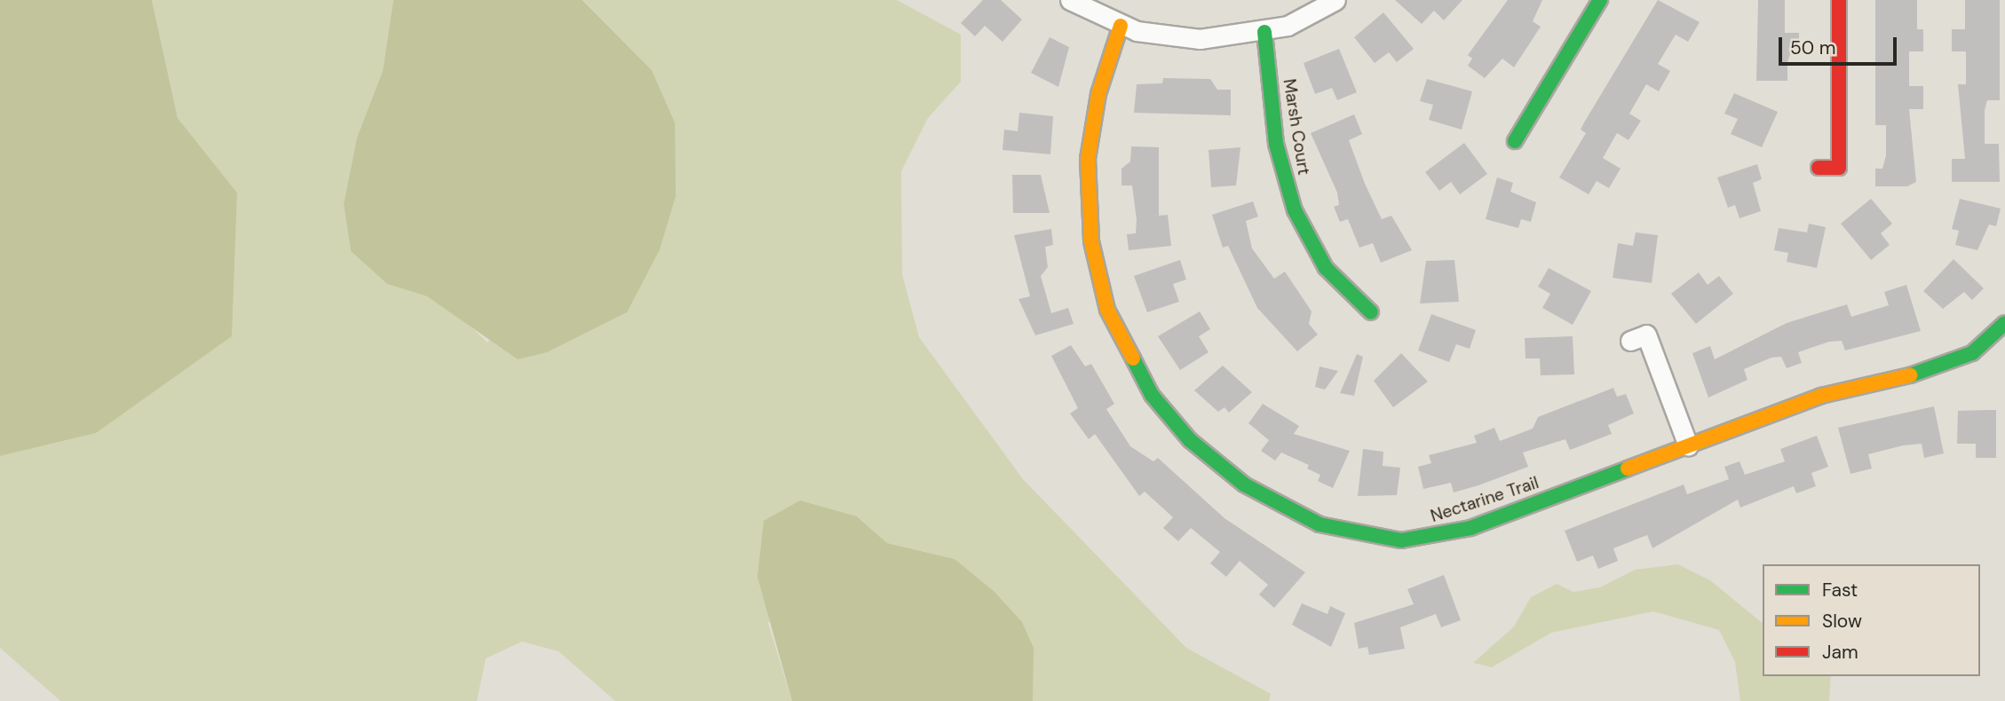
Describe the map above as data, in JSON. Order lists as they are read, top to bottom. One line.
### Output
{"streets":{"street":["Marsh Court","Nectarine Trail"]},"legend":["Fast","Slow","Jam"],"scale_bar":"50 m"}
